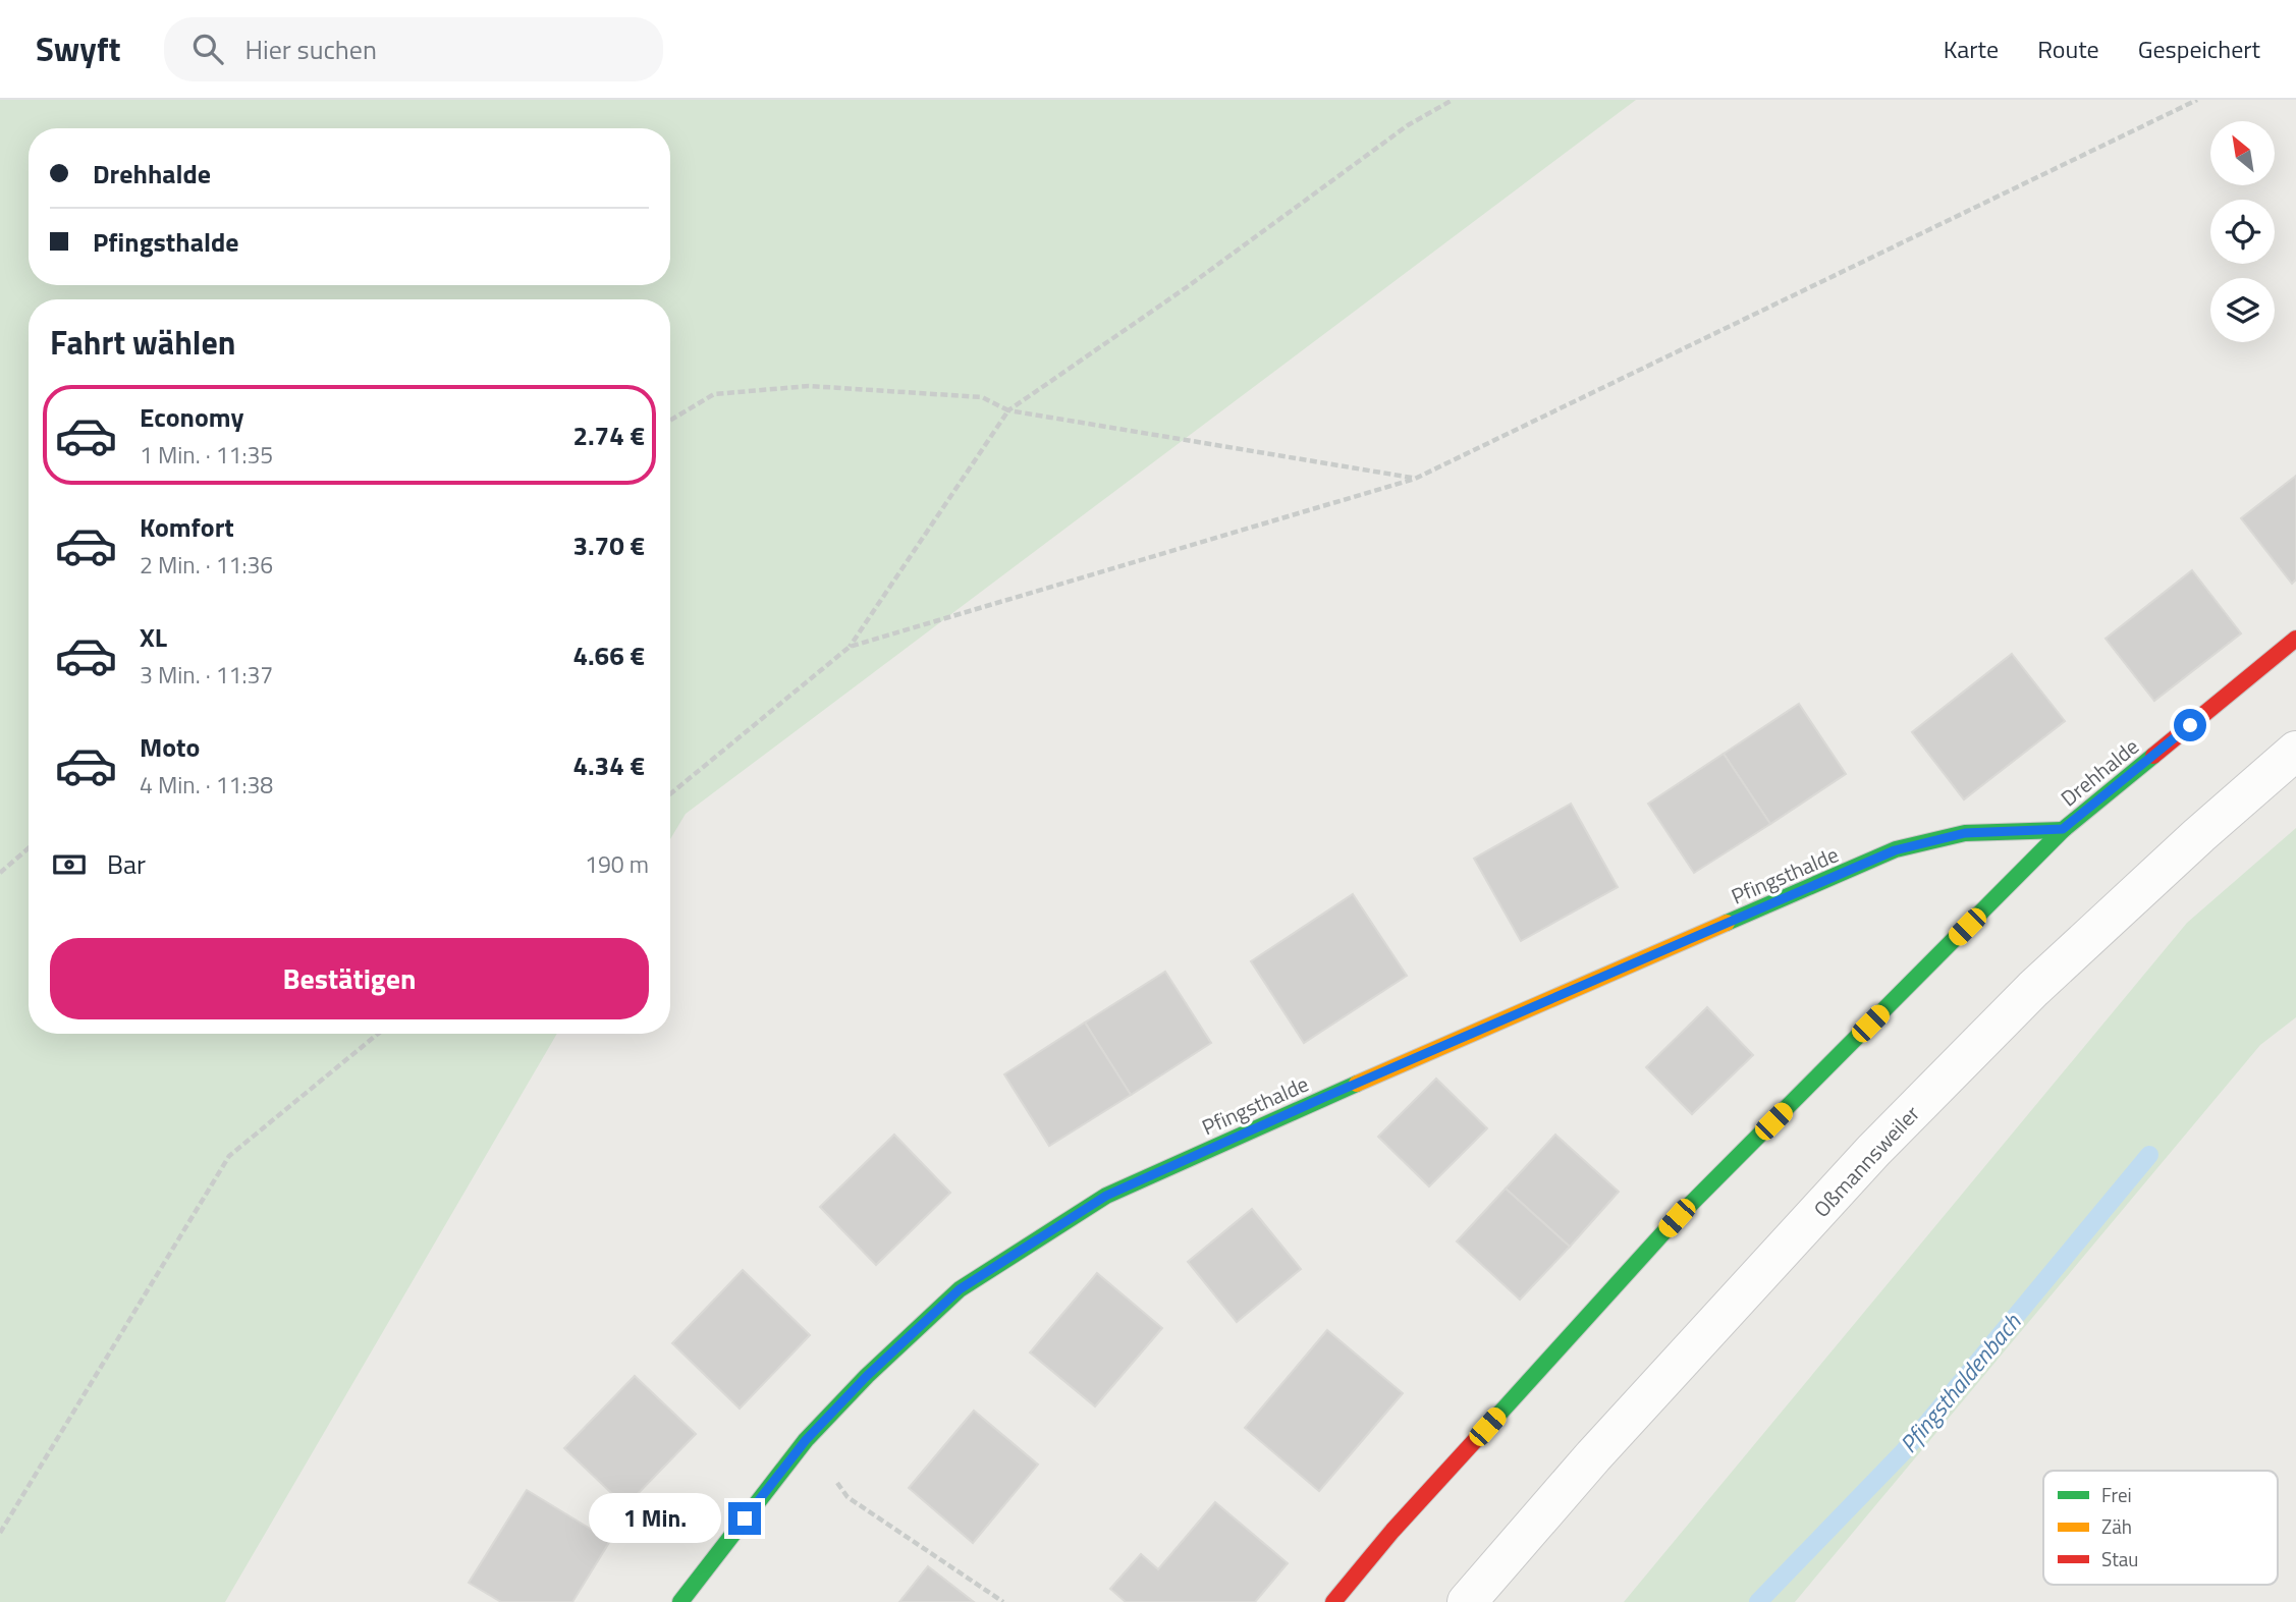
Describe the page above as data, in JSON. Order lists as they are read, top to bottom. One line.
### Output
{"streets":{"street":["Drehhalde","Pfingsthalde","Oßmannsweiler"]},"crossings":[["Drehhalde","Pfingsthalde"]],"water":["Pfingsthaldenbach"],"legend":["Frei","Zäh","Stau"],"north":"top left","page":{"header":"Swyft","search":"Hier suchen","nav":["Karte","Route","Gespeichert"],"banner":["Drehhalde","Pfingsthalde"],"heading":"Fahrt wählen","list":[{"name":"Economy","note":"1 Min. · 11:35","value":"2.74 €"},{"name":"Komfort","note":"2 Min. · 11:36","value":"3.70 €"},{"name":"XL","note":"3 Min. · 11:37","value":"4.66 €"},{"name":"Moto","note":"4 Min. · 11:38","value":"4.34 €"}],"pay":["Bar","190 m"],"buttons":"Bestätigen","bubble":"1 Min."}}
